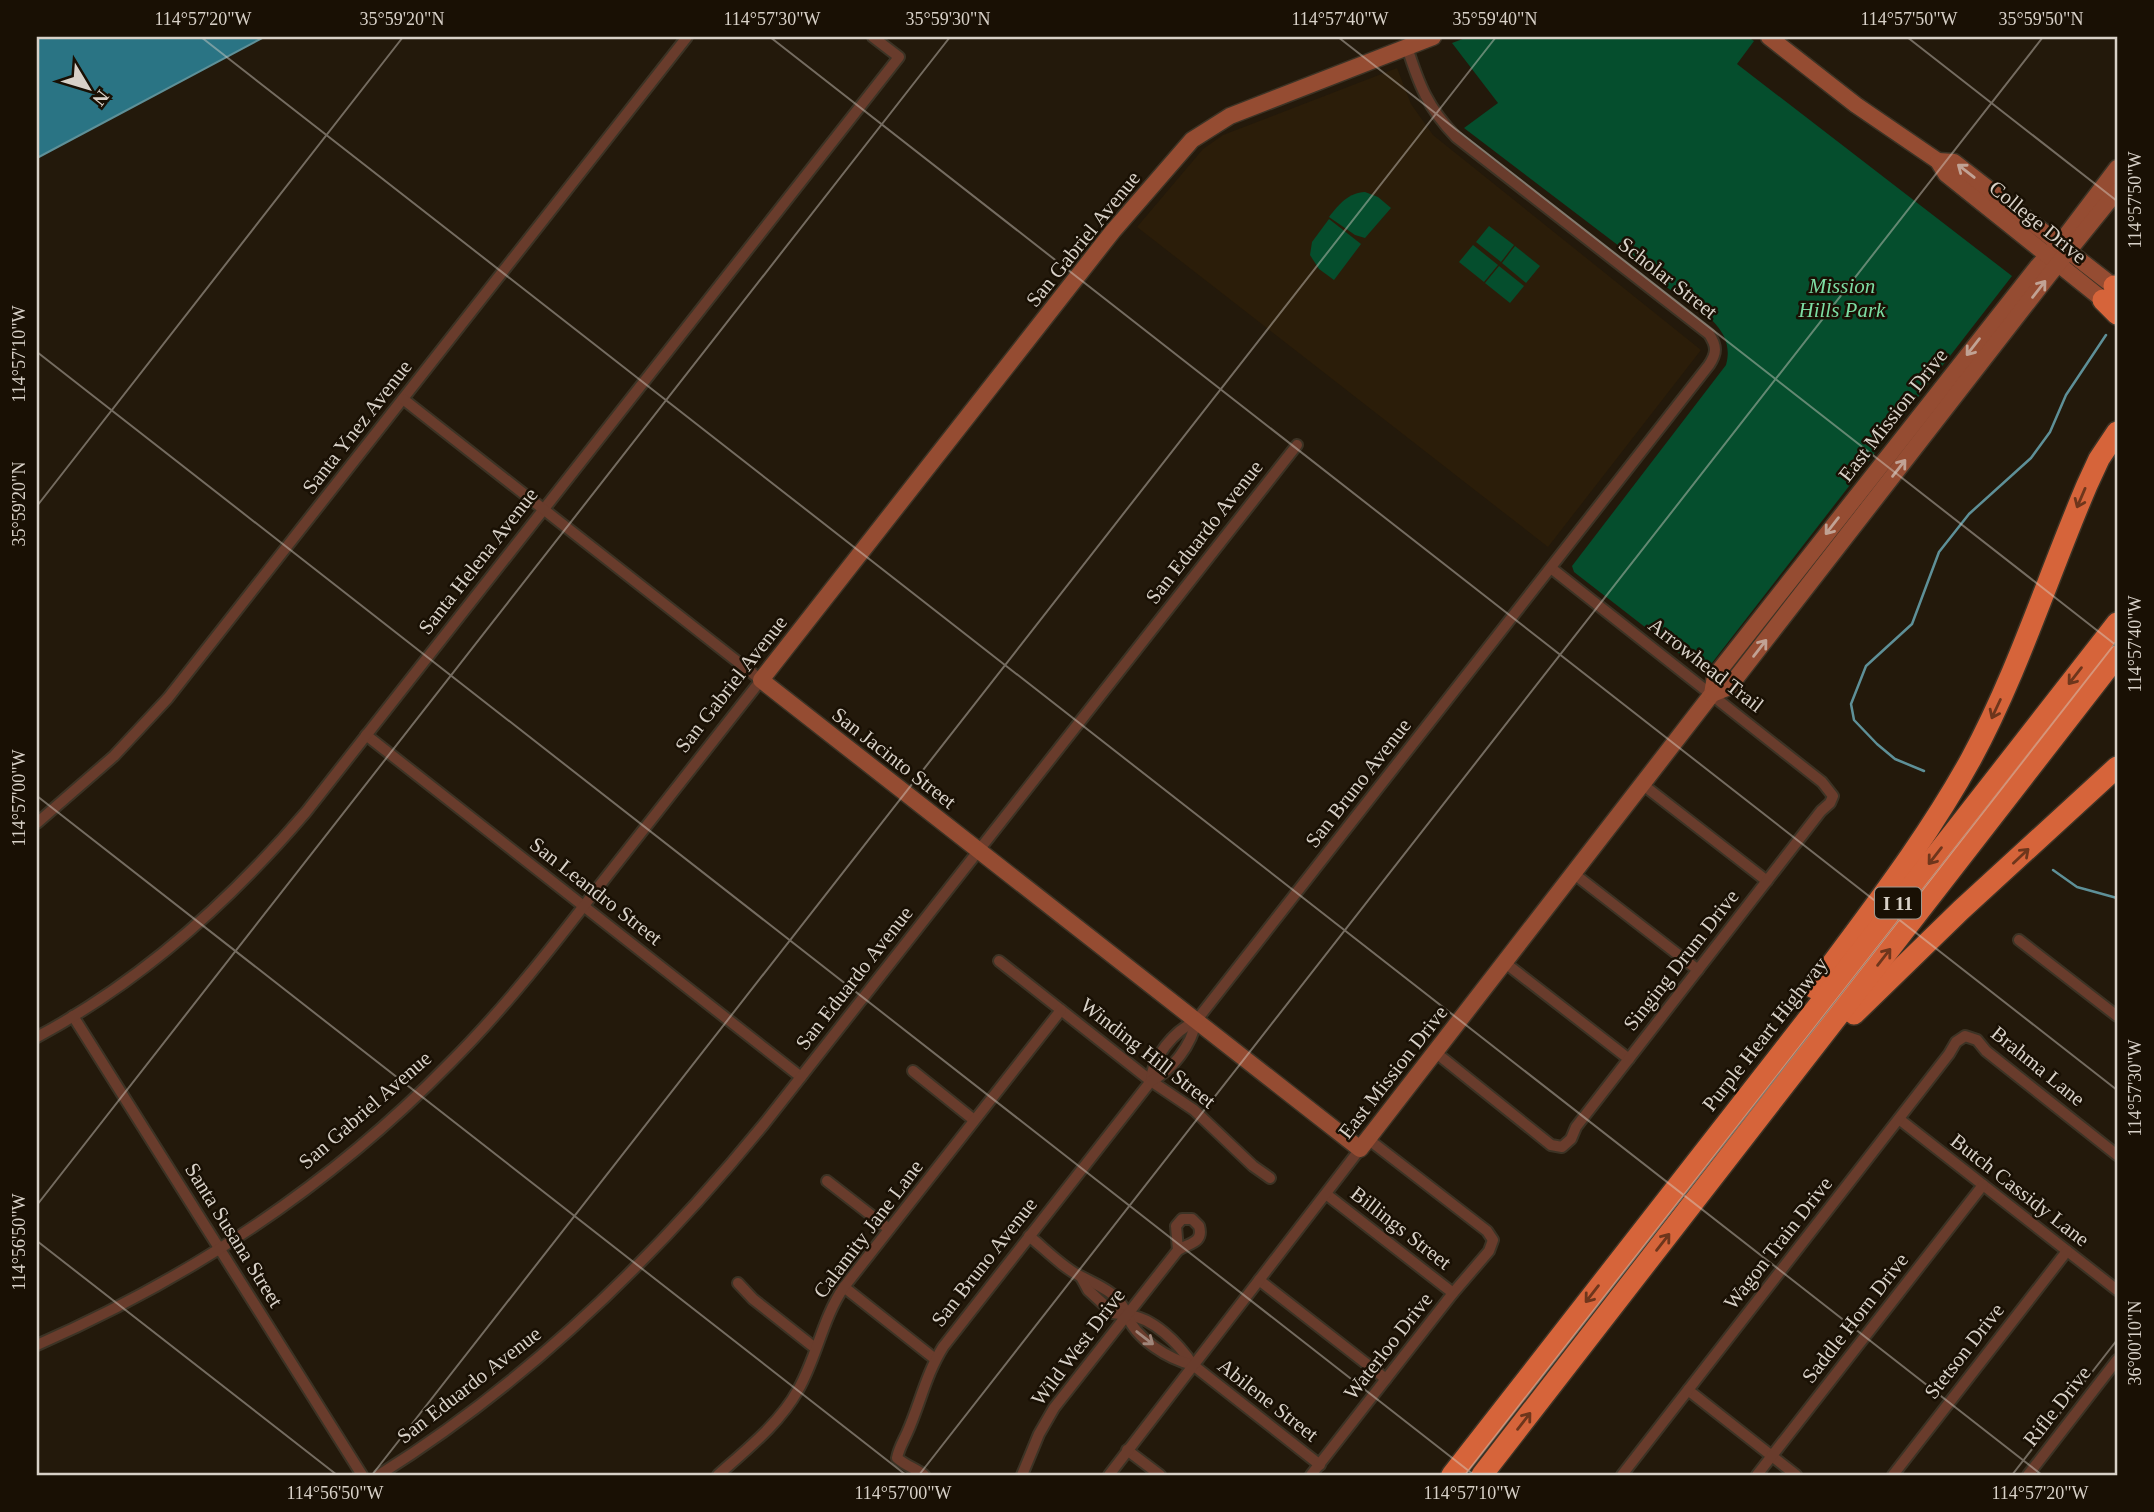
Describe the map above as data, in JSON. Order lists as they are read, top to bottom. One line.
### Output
{"streets":{"highway":["I 11","Purple Heart Highway"],"street":["College Drive","San Gabriel Avenue","Scholar Street","East Mission Drive","Santa Ynez Avenue","San Eduardo Avenue","Santa Helena Avenue","Arrowhead Trail","San Jacinto Street","San Bruno Avenue","San Leandro Street","Singing Drum Drive","Winding Hill Street","Brahma Lane","Butch Cassidy Lane","Billings Street","Calamity Jane Lane","Santa Susana Street","Wagon Train Drive","Saddle Horn Drive","Waterloo Drive","Wild West Drive","Stetson Drive","Abilene Street","Rifle Drive"]},"crossings":[["College Drive","East Mission Drive"],["San Gabriel Avenue","Scholar Street"],["San Gabriel Avenue","San Jacinto Street"],["San Gabriel Avenue","San Leandro Street"],["San Gabriel Avenue","Santa Susana Street"],["Scholar Street","Arrowhead Trail"],["Scholar Street","San Bruno Avenue"],["East Mission Drive","Arrowhead Trail"],["East Mission Drive","San Jacinto Street"],["East Mission Drive","Singing Drum Drive"],["East Mission Drive","Billings Street"],["East Mission Drive","Abilene Street"],["Santa Ynez Avenue","San Jacinto Street"],["San Eduardo Avenue","San Jacinto Street"],["San Eduardo Avenue","San Leandro Street"],["Santa Helena Avenue","San Jacinto Street"],["Santa Helena Avenue","San Leandro Street"],["Santa Helena Avenue","Santa Susana Street"],["Arrowhead Trail","San Bruno Avenue"],["Arrowhead Trail","Singing Drum Drive"],["San Jacinto Street","San Bruno Avenue"],["San Jacinto Street","Waterloo Drive"],["San Bruno Avenue","Winding Hill Street"],["San Bruno Avenue","Abilene Street"],["Winding Hill Street","Calamity Jane Lane"],["Brahma Lane","Wagon Train Drive"],["Butch Cassidy Lane","Wagon Train Drive"],["Butch Cassidy Lane","Saddle Horn Drive"],["Butch Cassidy Lane","Stetson Drive"],["Billings Street","Waterloo Drive"],["Waterloo Drive","Abilene Street"],["Wild West Drive","Abilene Street"]],"parks":["Mission Hills Park"],"north":"bottom right","coordinates":["114°57'20\"W","35°59'20\"N","114°57'30\"W","35°59'30\"N","114°57'40\"W","35°59'40\"N","114°57'50\"W","35°59'50\"N","114°57'10\"W","114°57'00\"W","114°56'50\"W","36°00'10\"N"]}
